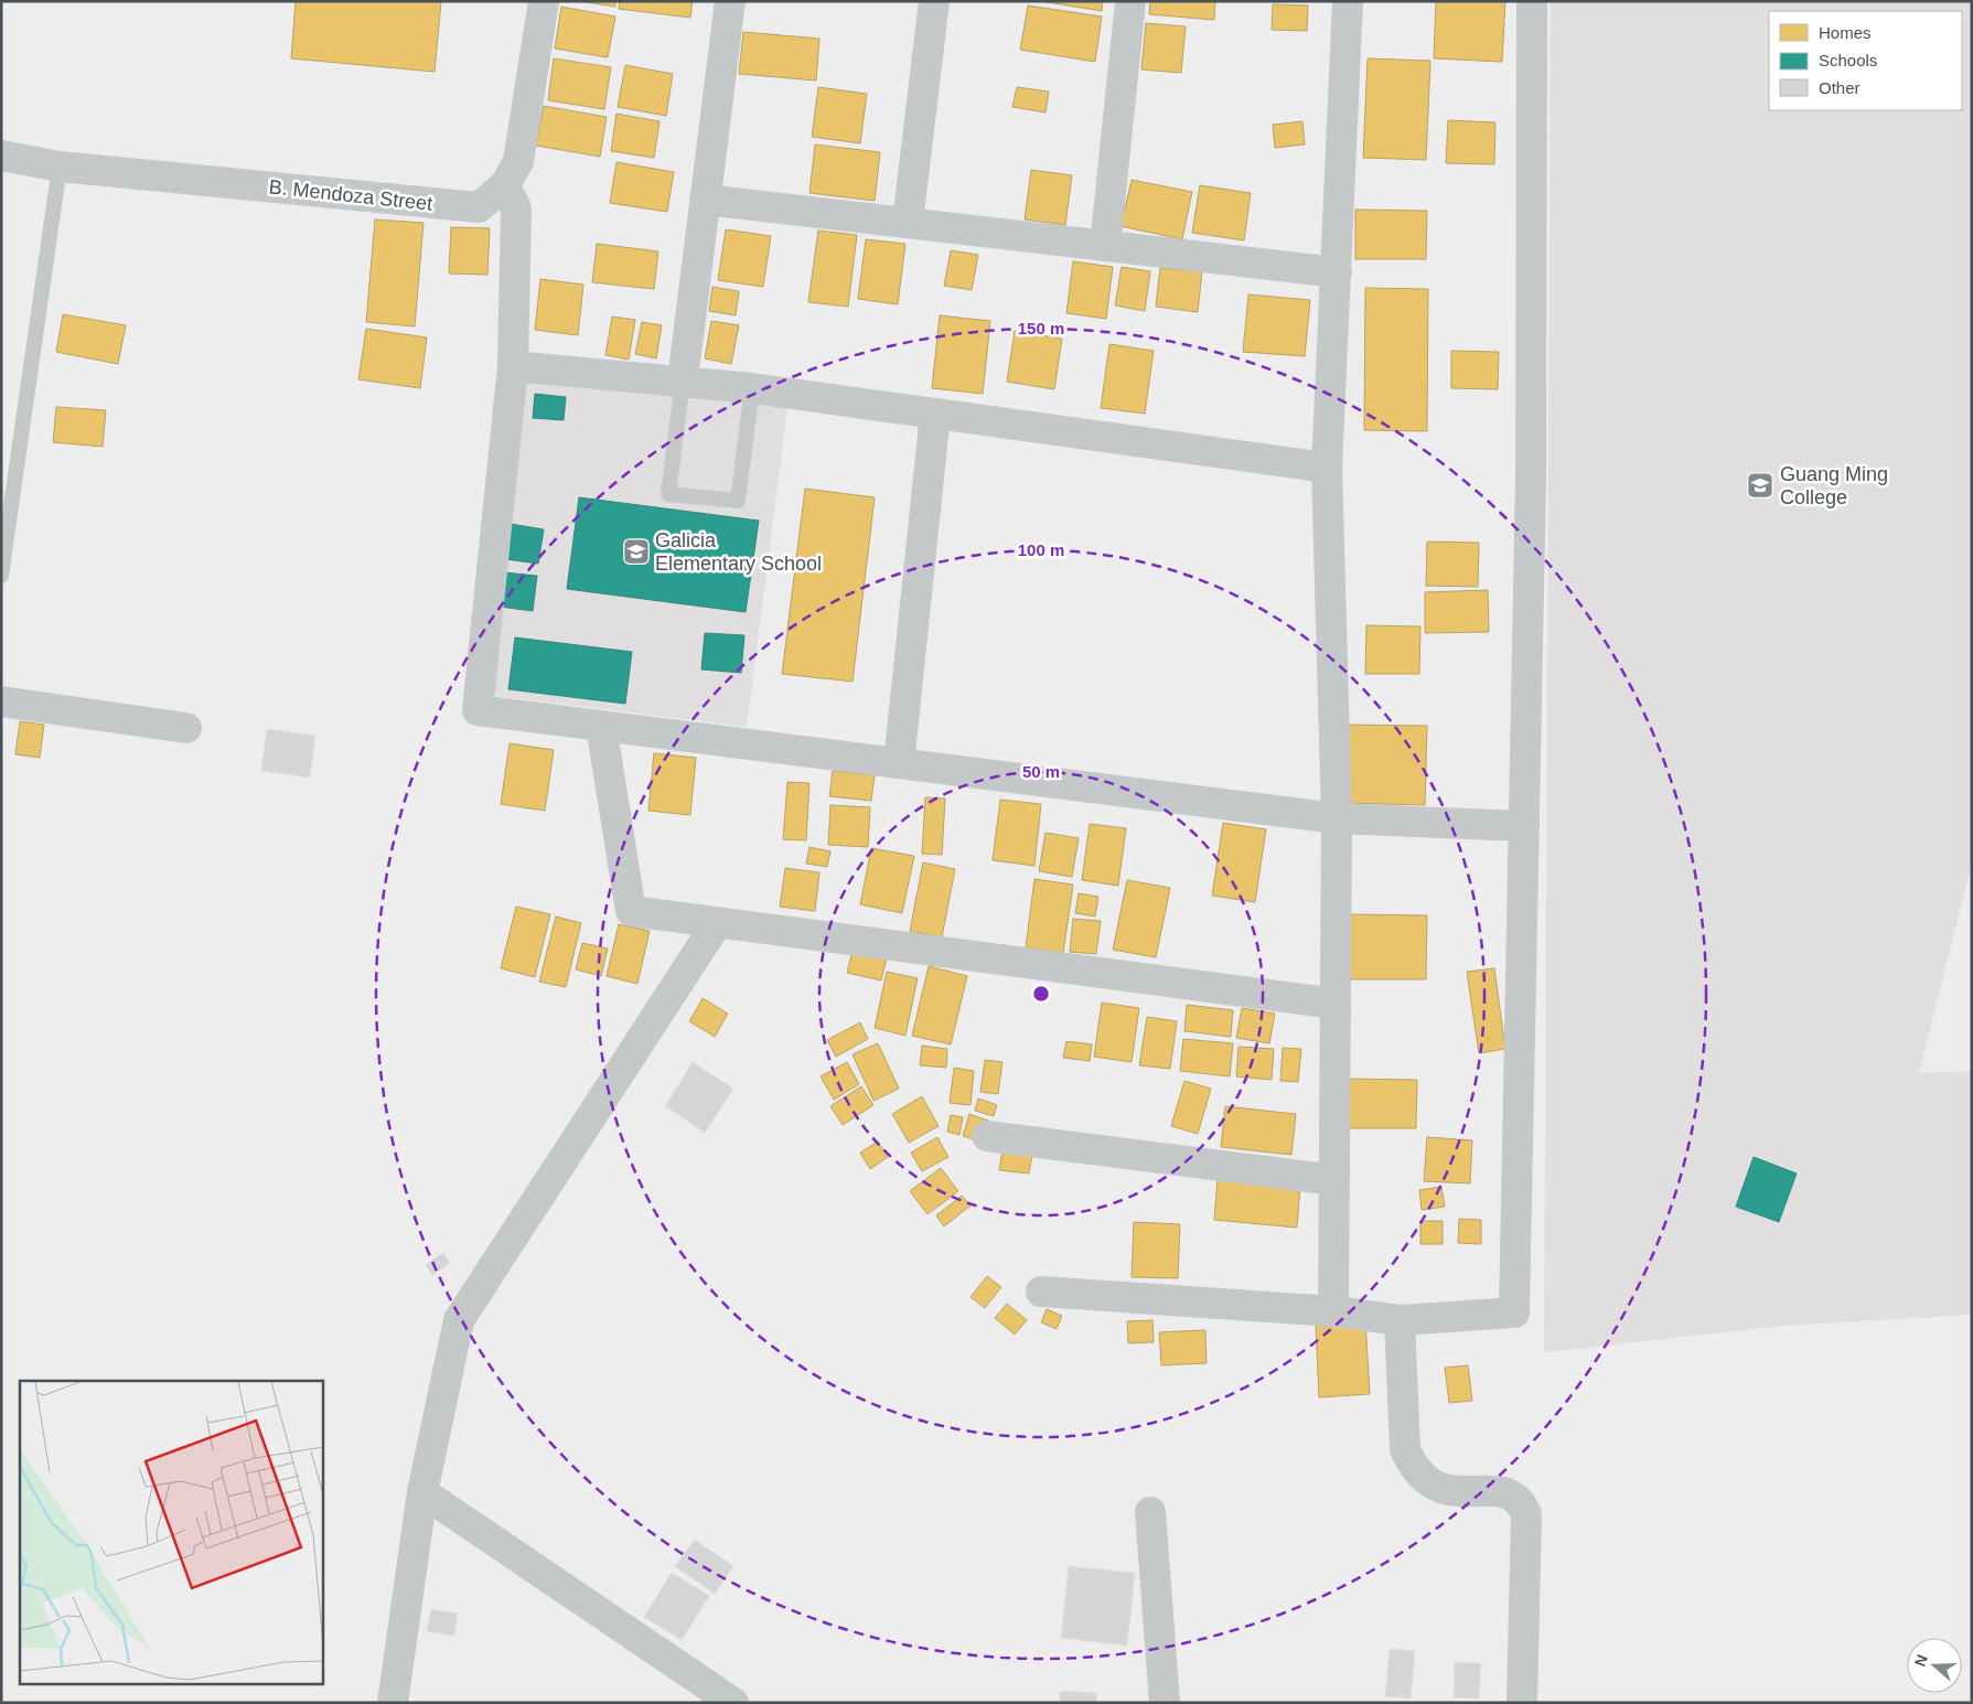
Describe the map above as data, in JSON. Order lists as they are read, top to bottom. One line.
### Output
{"streets":{"street":["B. Mendoza Street"]},"places":{"school or university":["Guang Ming College","Galicia Elementary School"]},"legend":["Homes","Schools","Other"],"north":"left","rings":["150 m","100 m","50 m"]}
